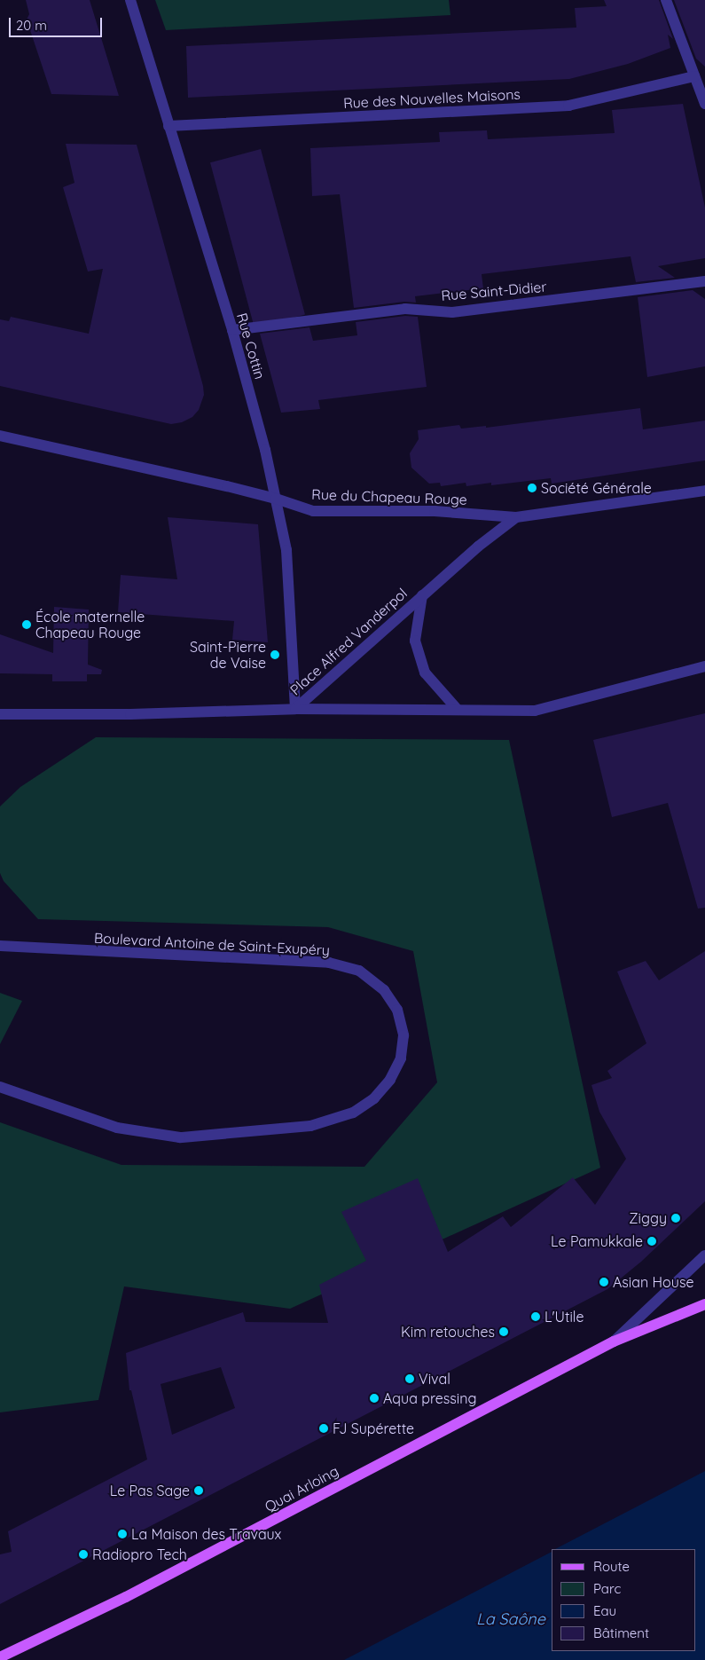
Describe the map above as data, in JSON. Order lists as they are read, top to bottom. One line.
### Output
{"streets":{"main road":["Quai Arloing"],"street":["Rue des Nouvelles Maisons","Rue Saint-Didier","Rue Cottin","Rue du Chapeau Rouge","Place Alfred Vanderpol","Boulevard Antoine de Saint-Exupéry"]},"crossings":[["Rue des Nouvelles Maisons","Rue Cottin"],["Rue Saint-Didier","Rue Cottin"],["Rue Cottin","Rue du Chapeau Rouge"],["Rue Cottin","Place Alfred Vanderpol"],["Rue du Chapeau Rouge","Place Alfred Vanderpol"]],"water":["La Saône"],"places":["Société Générale","École maternelle Chapeau Rouge","Saint-Pierre de Vaise","Ziggy","Le Pamukkale","Asian House","L'Utile","Kim retouches","Vival","Aqua pressing","FJ Supérette","Le Pas Sage","La Maison des Travaux","Radiopro Tech"],"legend":["Route","Parc","Eau","Bâtiment"],"scale_bar":"20 m"}
